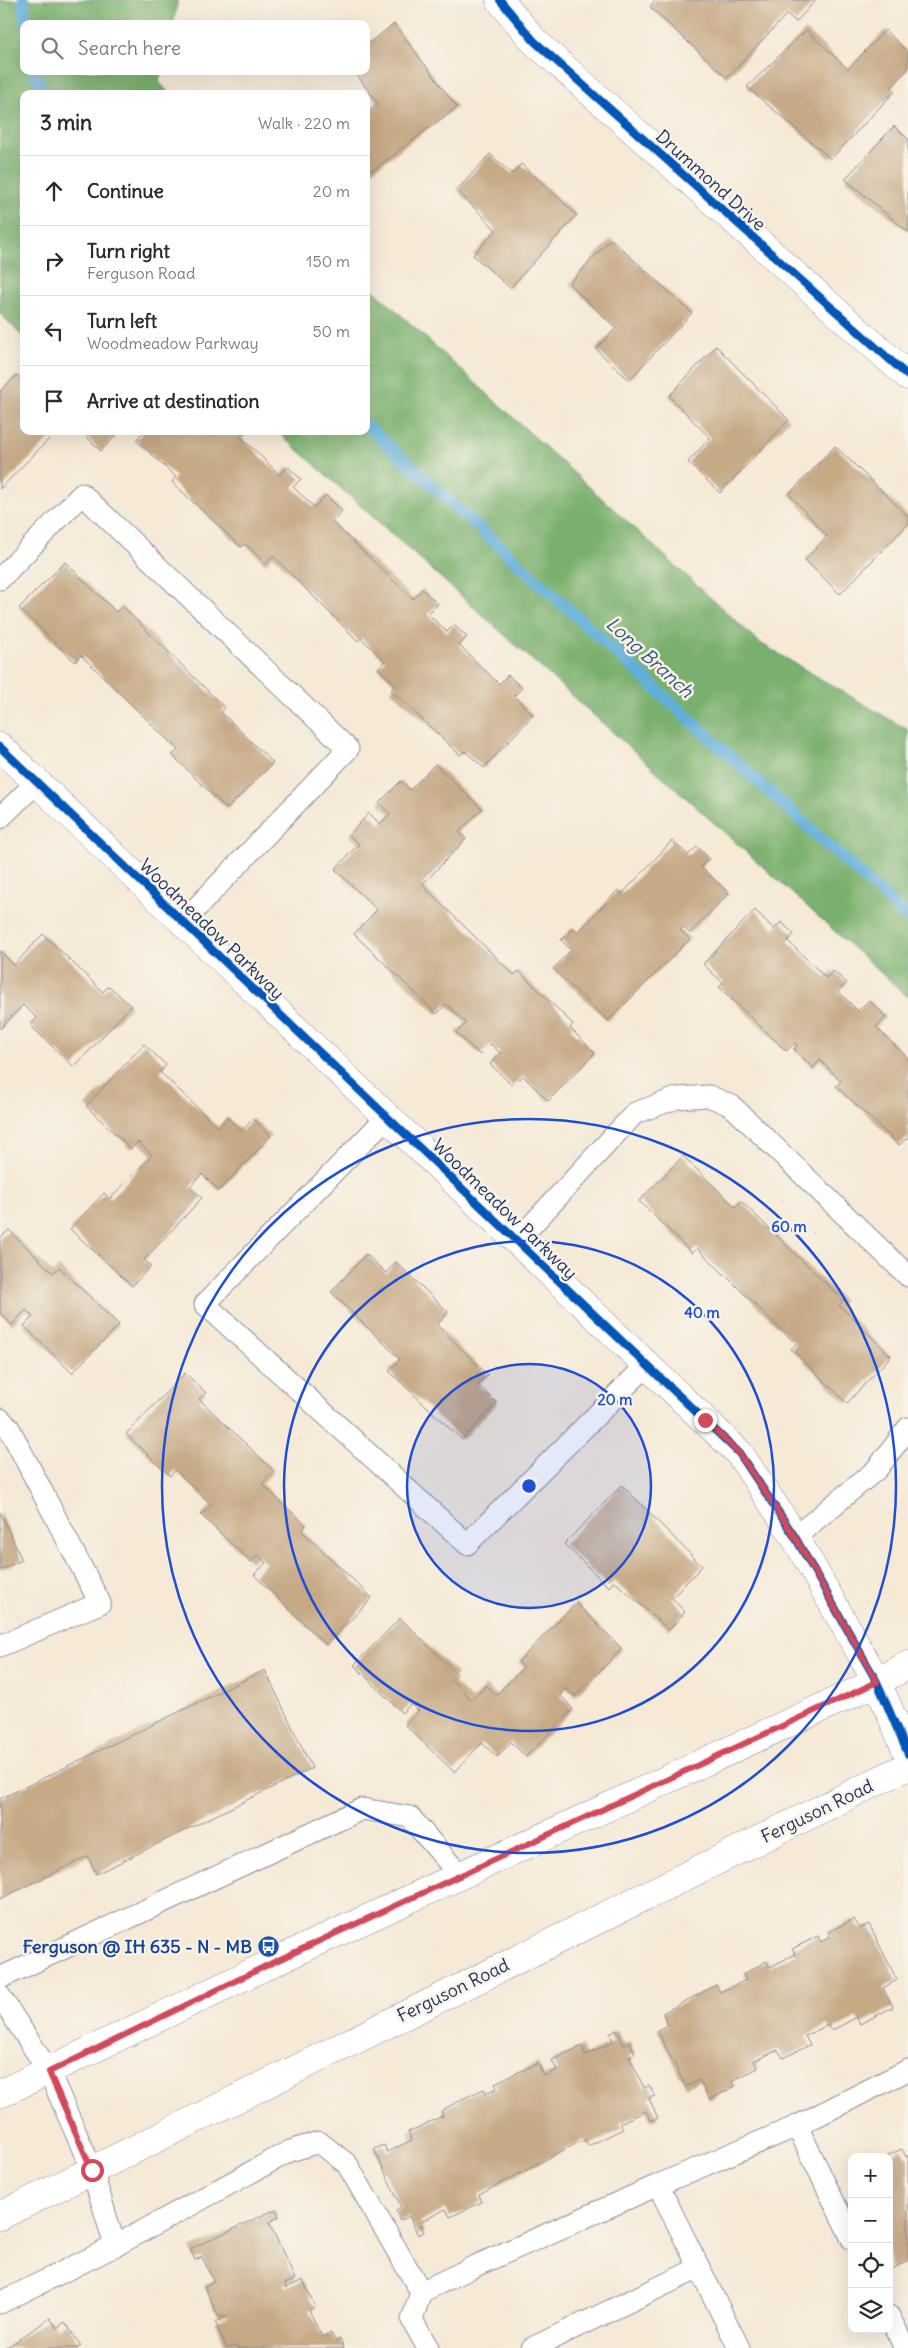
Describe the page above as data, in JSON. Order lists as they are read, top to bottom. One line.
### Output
{"streets":{"main road":["Drummond Drive","Woodmeadow Parkway","Ferguson Road"]},"water":["Long Branch"],"places":{"bus stop":["Ferguson @ IH 635 - N - MB"]},"page":{"search":"Search here","heading":["3 min","Walk · 220 m"],"list":[["Continue","20 m"],["Turn right","Ferguson Road","150 m"],["Turn left","Woodmeadow Parkway","50 m"],"Arrive at destination"],"map_buttons":["+","−"]},"rings":["60 m","40 m","20 m"]}
